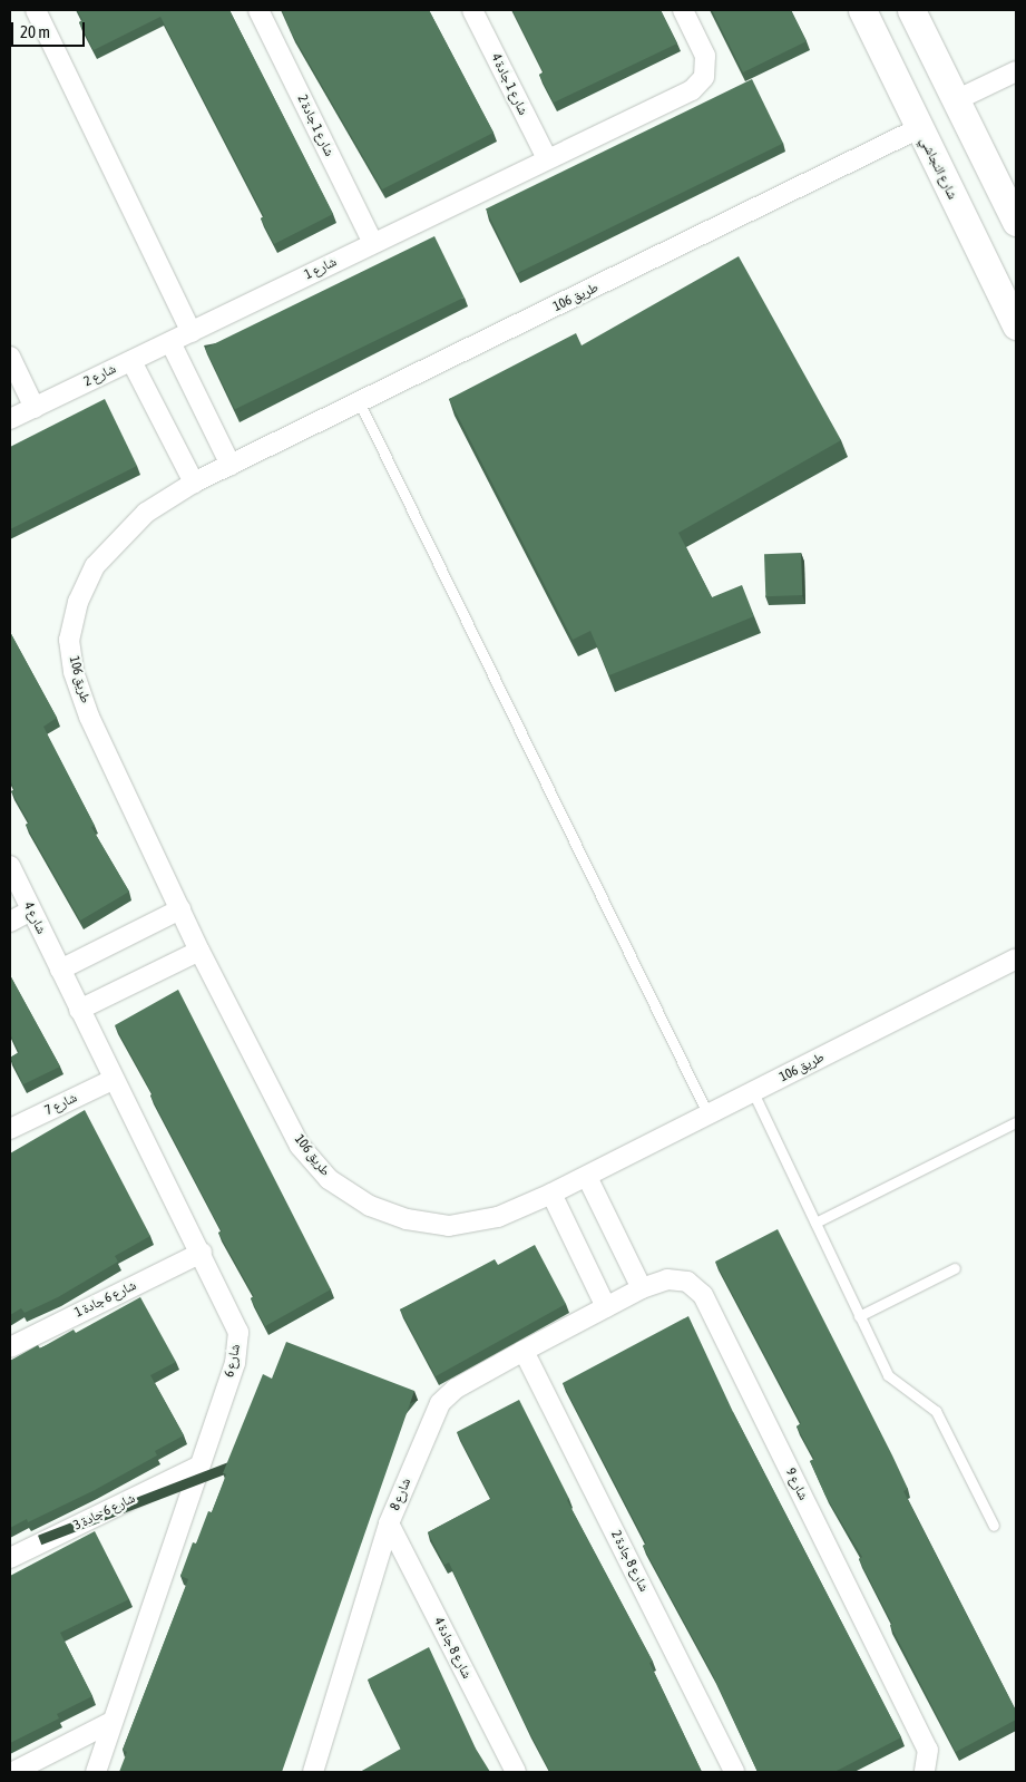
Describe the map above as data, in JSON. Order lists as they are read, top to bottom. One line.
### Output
{"streets":{"main road":["شارع النجاشي"],"street":["شارع 1 جادة 4","شارع 1 جادة 2","شارع 1","طريق 106","شارع 2","شارع 4","شارع 7","شارع 6 جادة 1","شارع 6","شارع 9","شارع 8","شارع 6 جادة 3","شارع 8 جادة 2","شارع 8 جادة 4"]},"crossings":[["شارع 1 جادة 4","شارع 1"],["شارع 1 جادة 2","شارع 1"],["شارع النجاشي","طريق 106"],["شارع 1","شارع 2"],["شارع 4","شارع 6"],["شارع 7","شارع 6"],["شارع 6 جادة 1","شارع 6"],["شارع 6","شارع 6 جادة 3"],["شارع 9","شارع 8"],["شارع 8","شارع 8 جادة 2"],["شارع 8","شارع 8 جادة 4"]],"scale_bar":"20 m"}
